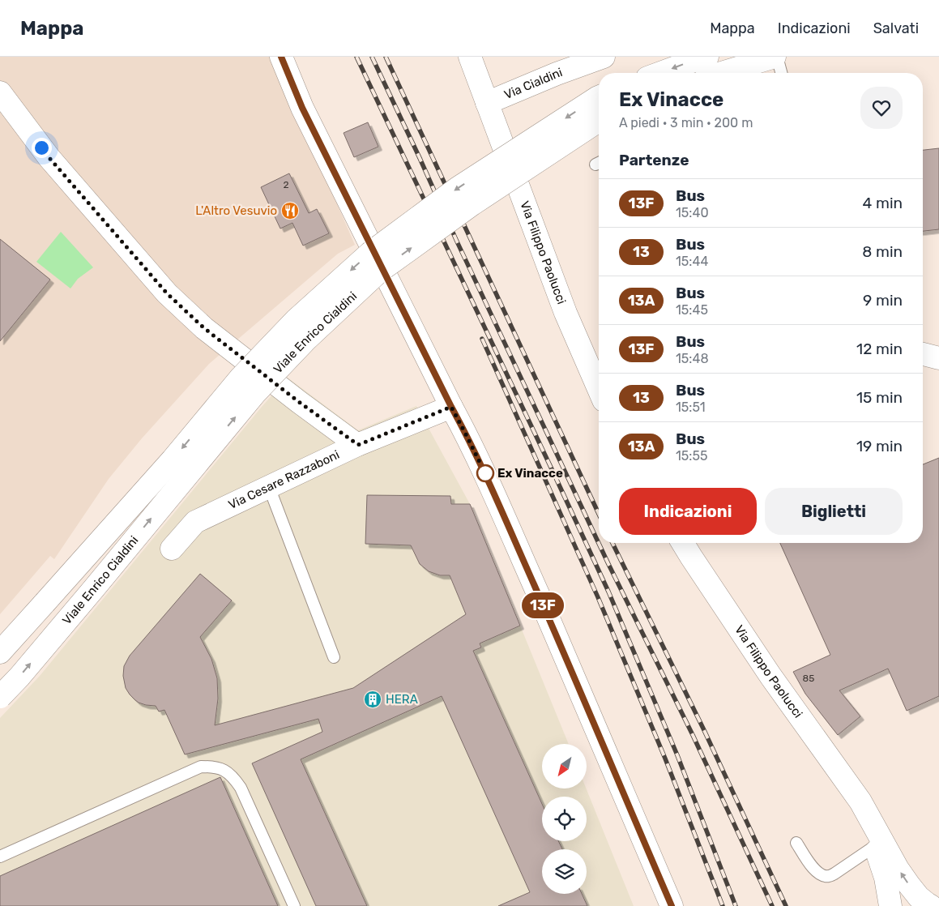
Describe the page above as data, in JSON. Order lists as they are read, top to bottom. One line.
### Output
{"streets":{"street":["Via Cialdini","Via Filippo Paolucci","Viale Enrico Cialdini","Via Cesare Razzaboni"]},"crossings":[["Via Cialdini","Via Filippo Paolucci"]],"places":{"restaurant":["L'Altro Vesuvio"],"other":["Ex Vinacce"],"building":["HERA"]},"lines":["bus line 13F"],"house_numbers":["2","85"],"north":"bottom left","page":{"header":"Mappa","nav":["Mappa","Indicazioni","Salvati"],"on_map":"13F","heading":[["Ex Vinacce","A piedi · 3 min · 200 m"],"Partenze"],"list":[{"mark":"13F","name":"Bus","note":"15:40","value":"4 min"},{"mark":"13","name":"Bus","note":"15:44","value":"8 min"},{"mark":"13A","name":"Bus","note":"15:45","value":"9 min"},{"mark":"13F","name":"Bus","note":"15:48","value":"12 min"},{"mark":"13","name":"Bus","note":"15:51","value":"15 min"},{"mark":"13A","name":"Bus","note":"15:55","value":"19 min"}],"buttons":["Indicazioni","Biglietti"]}}
